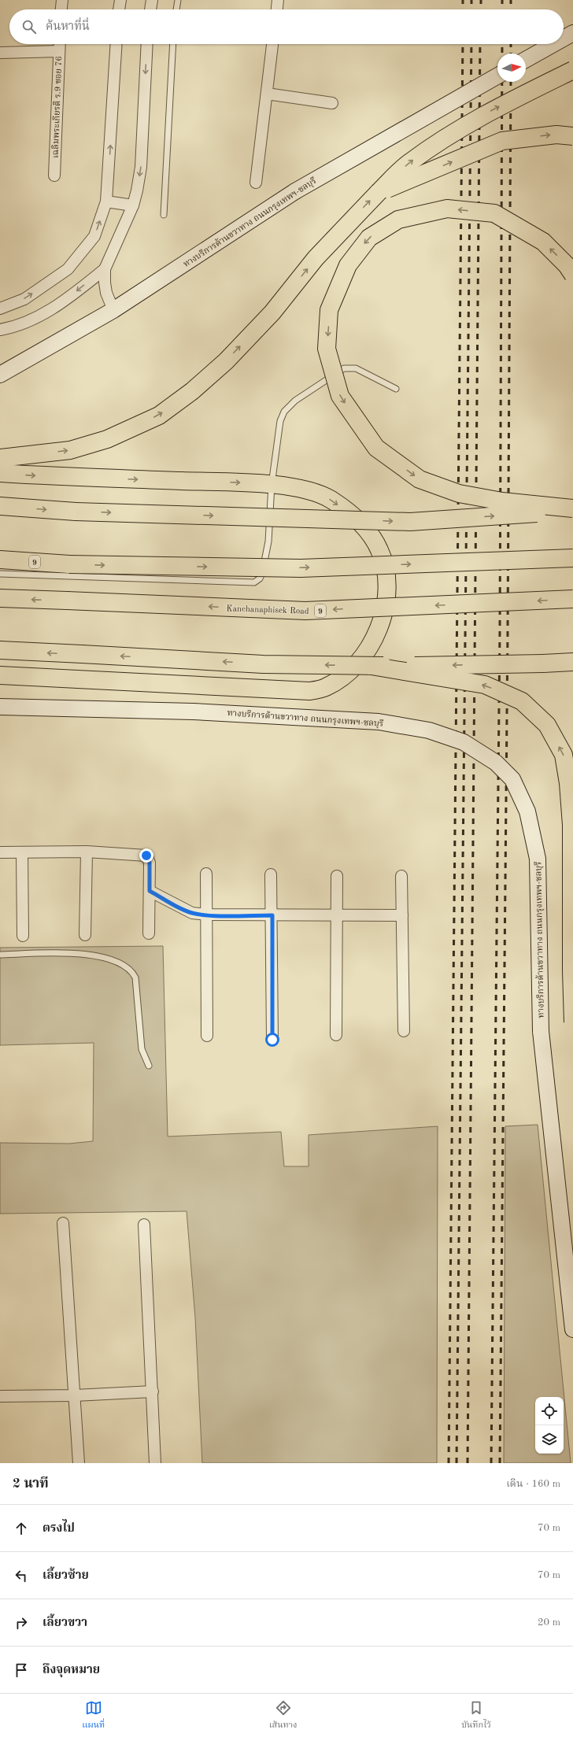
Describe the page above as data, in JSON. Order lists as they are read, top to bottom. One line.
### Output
{"streets":{"highway":["9","Kanchanaphisek Road"],"main road":["ทางบริการด้านขวาทาง ถนนกรุงเทพฯ-ชลบุรี"],"street":["เฉลิมพระเกียรติ ร.9 ซอย 76"]},"north":"right","page":{"search":"ค้นหาที่นี่","heading":["2 นาที","เดิน · 160 m"],"list":[["ตรงไป","70 m"],["เลี้ยวซ้าย","70 m"],["เลี้ยวขวา","20 m"],"ถึงจุดหมาย"],"nav":["แผนที่","เส้นทาง","บันทึกไว้"]}}
